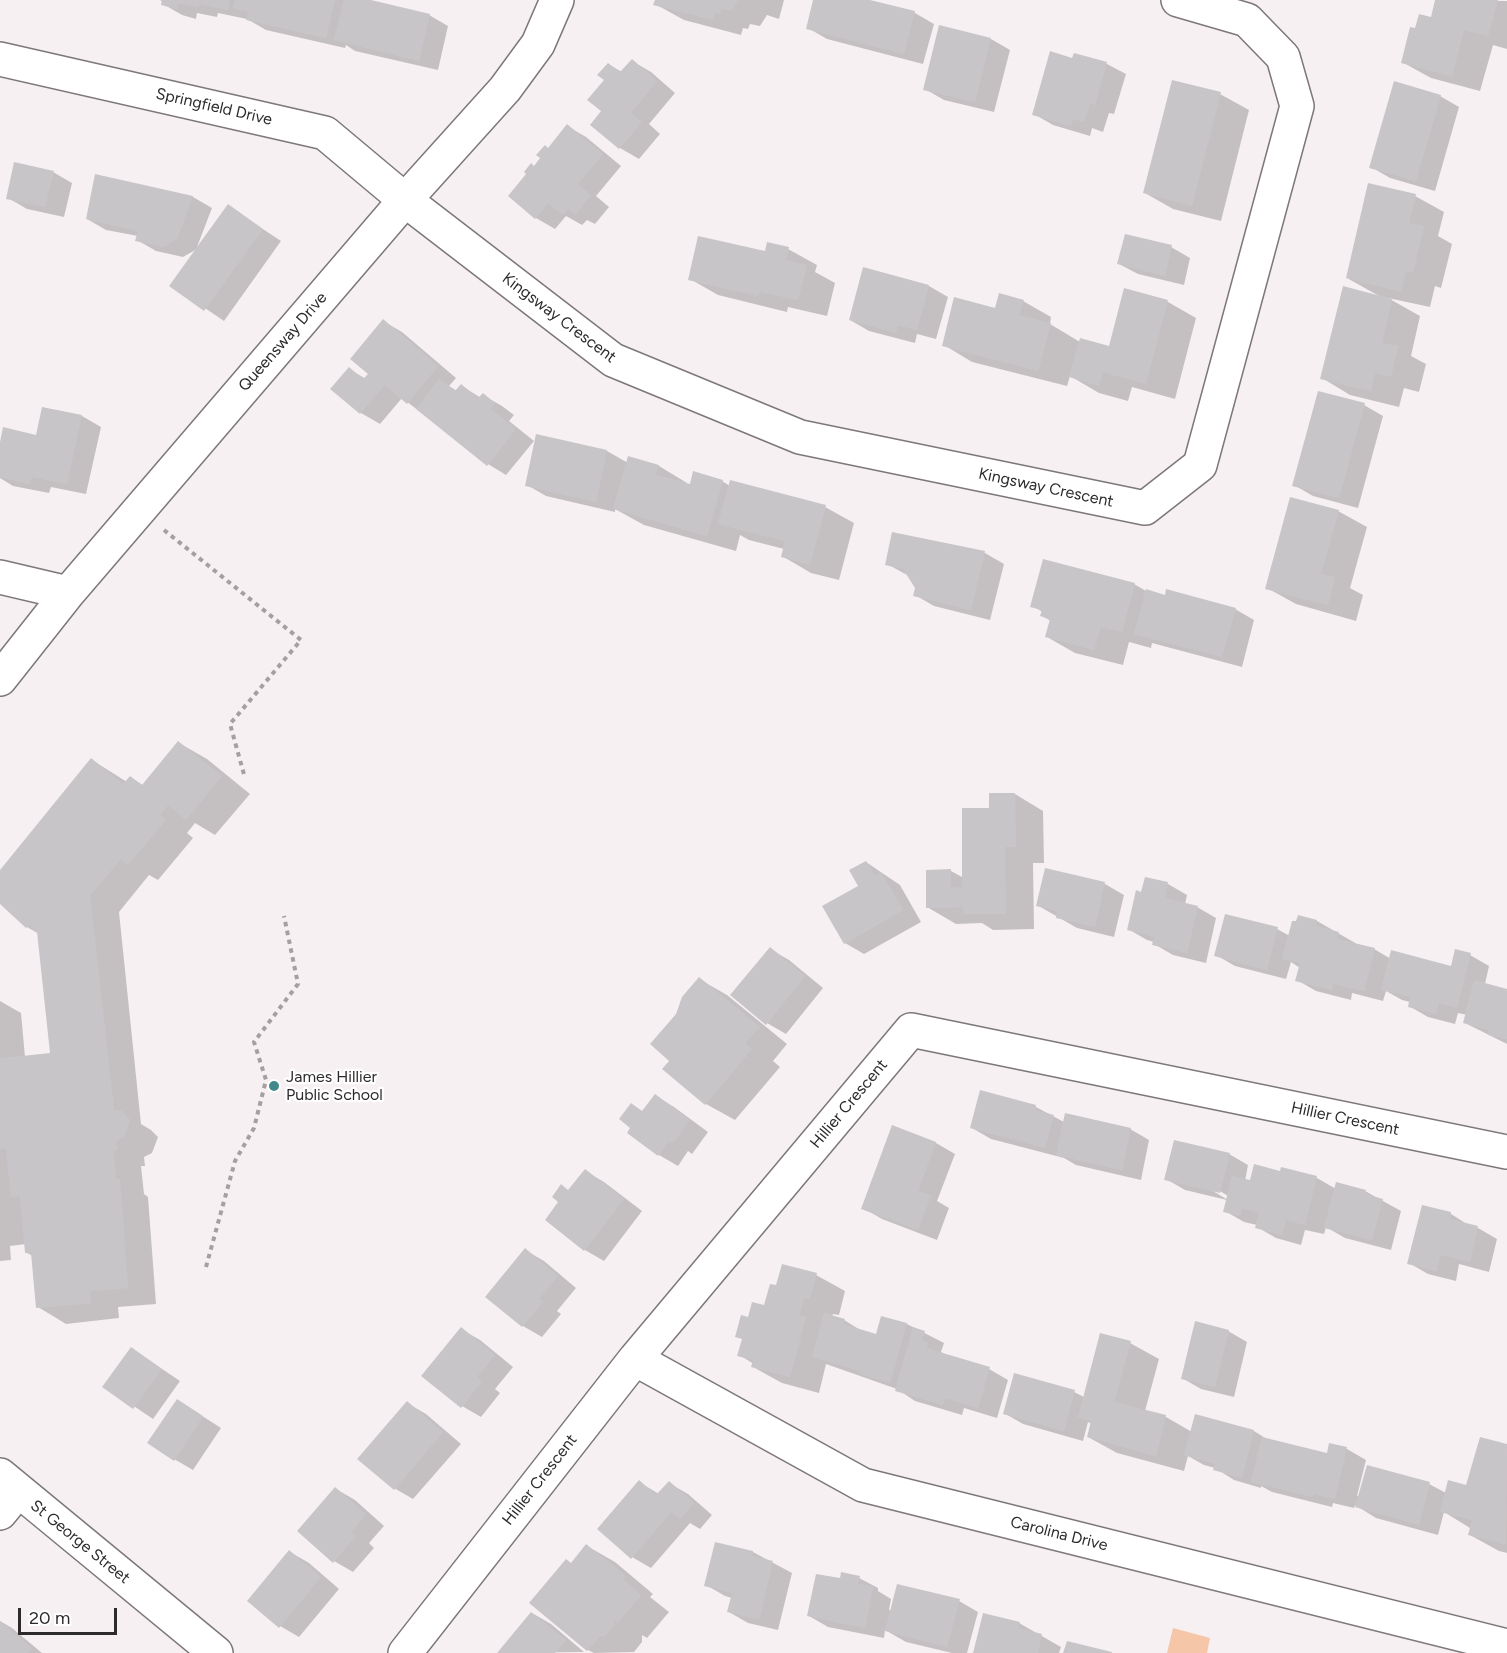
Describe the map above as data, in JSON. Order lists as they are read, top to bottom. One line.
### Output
{"streets":{"street":["Springfield Drive","Kingsway Crescent","Queensway Drive","Hillier Crescent","Carolina Drive","St George Street"]},"crossings":[["Springfield Drive","Kingsway Crescent"],["Springfield Drive","Queensway Drive"],["Kingsway Crescent","Queensway Drive"],["Hillier Crescent","Carolina Drive"]],"places":["James Hillier Public School"],"scale_bar":"20 m"}
